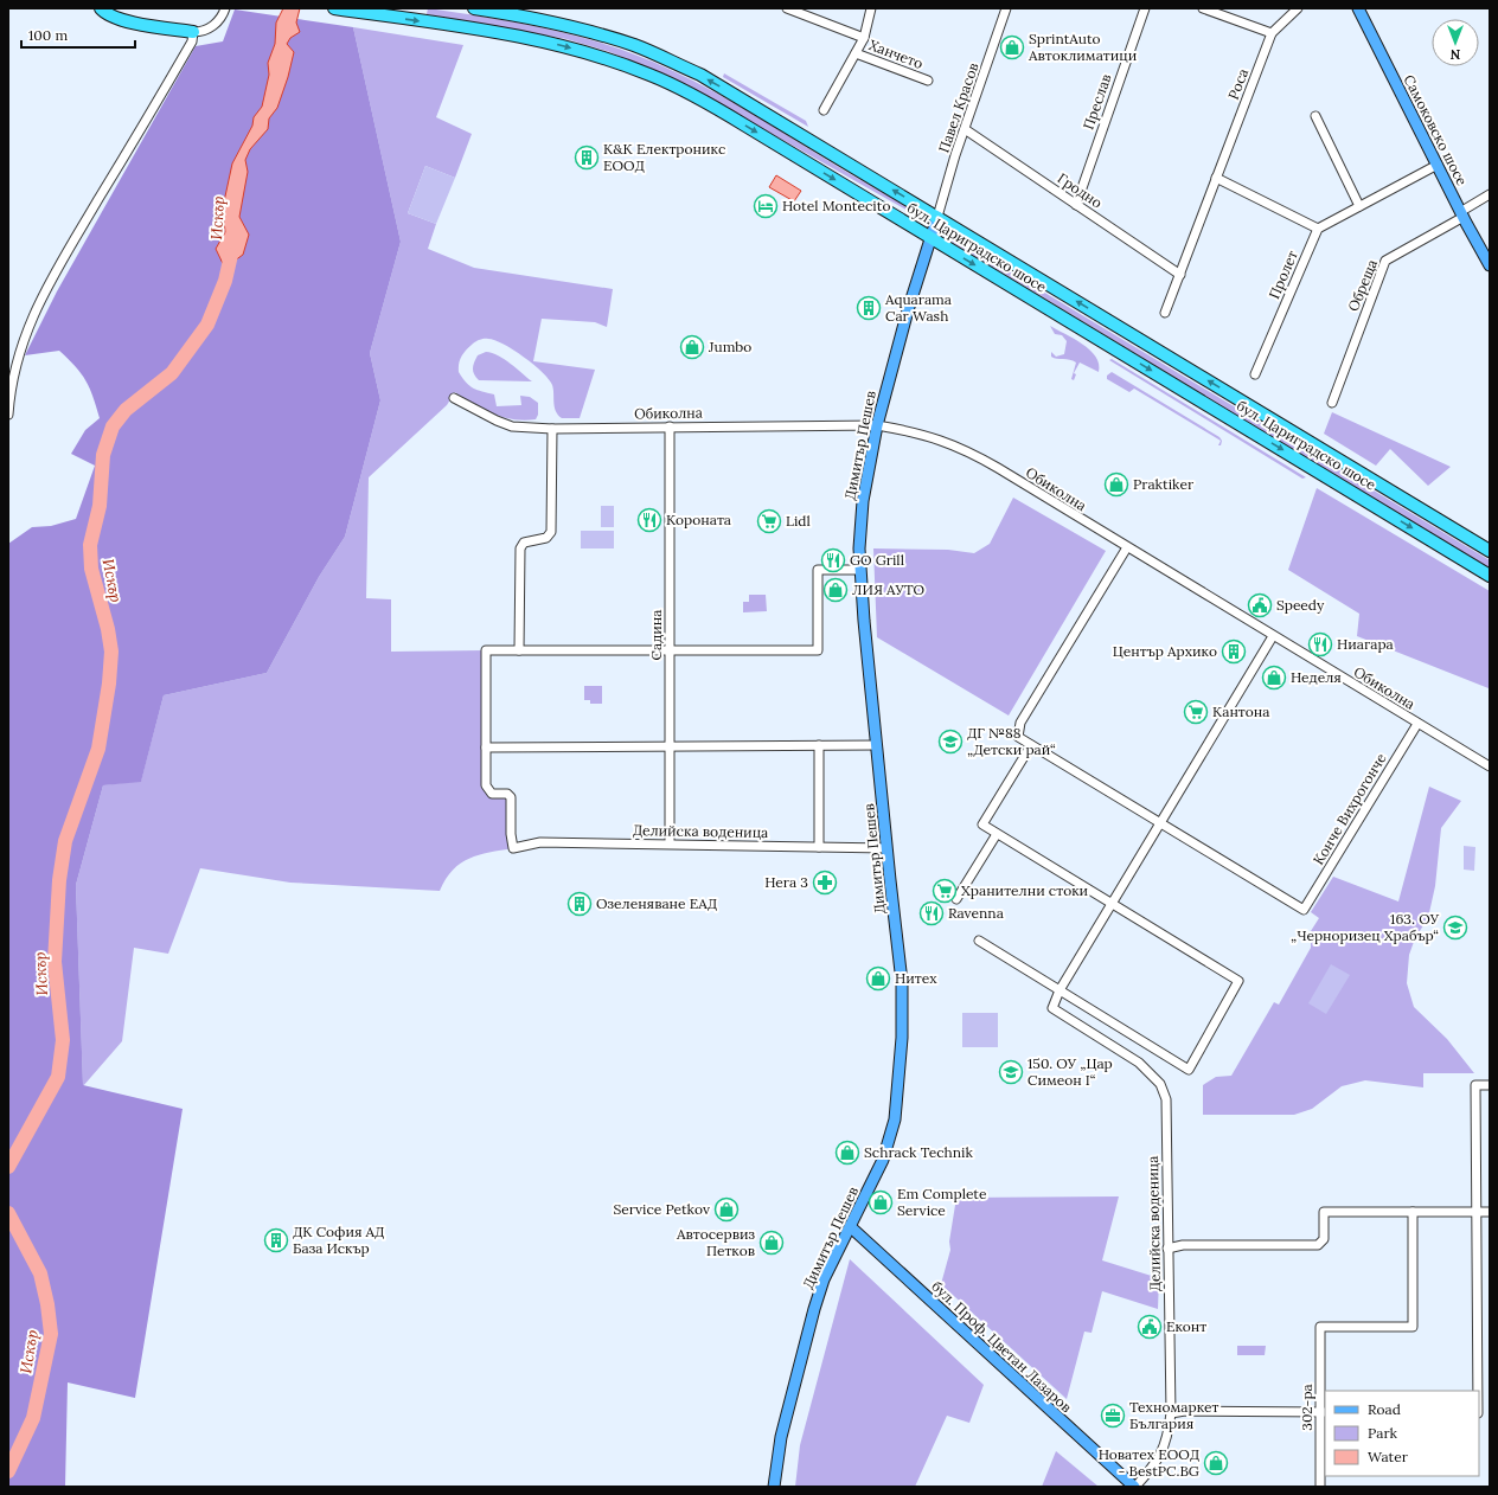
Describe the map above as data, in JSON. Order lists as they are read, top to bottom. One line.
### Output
{"streets":{"highway":["бул. Цариградско шосе"],"main road":["Самоковско шосе","Димитър Пешев","бул. Проф. Цветан Лазаров"],"street":["Ханчето","Роса","Преслав","Павел Красов","Гродно","Пролет","Обреща","Обиколна","Садина","Конче Вихрогонче","Делийска воденица","302-ра"]},"crossings":[["Роса","Гродно"],["Преслав","Гродно"],["Павел Красов","Гродно"],["Павел Красов","бул. Цариградско шосе"],["Павел Красов","Димитър Пешев"],["Самоковско шосе","Обреща"],["бул. Цариградско шосе","Димитър Пешев"],["Обиколна","Димитър Пешев"],["Обиколна","Садина"],["Обиколна","Конче Вихрогонче"],["Димитър Пешев","Делийска воденица"],["Димитър Пешев","бул. Проф. Цветан Лазаров"],["Садина","Делийска воденица"],["Делийска воденица","бул. Проф. Цветан Лазаров"]],"water":["Искър"],"places":{"shop":["SprintAuto Автоклиматици","Jumbo","Praktiker","ЛИЯ АУТО","Неделя","Нитех","Schrack Technik","Em Complete Service","Service Petkov","Автосервиз Петков","Новатех ЕООД - BestPC.BG"],"building":["K&K Електроникс ЕООД","Aquarama Car Wash","Център Архико","Озеленяване ЕАД","ДК София АД База Искър"],"hotel":["Hotel Montecito"],"restaurant":["Короната","GO Grill","Ниагара","Ravenna"],"supermarket":["Lidl","Кантона","Хранителни стоки"],"public building":["Speedy","Еконт"],"school or university":["ДГ №88 „Детски рай“","163. ОУ „Черноризец Храбър“","150. ОУ „Цар Симеон I“"],"pharmacy":["Hera 3"],"office":["Техномаркет България"]},"legend":["Road","Park","Water"],"scale_bar":"100 m","north":"bottom"}
